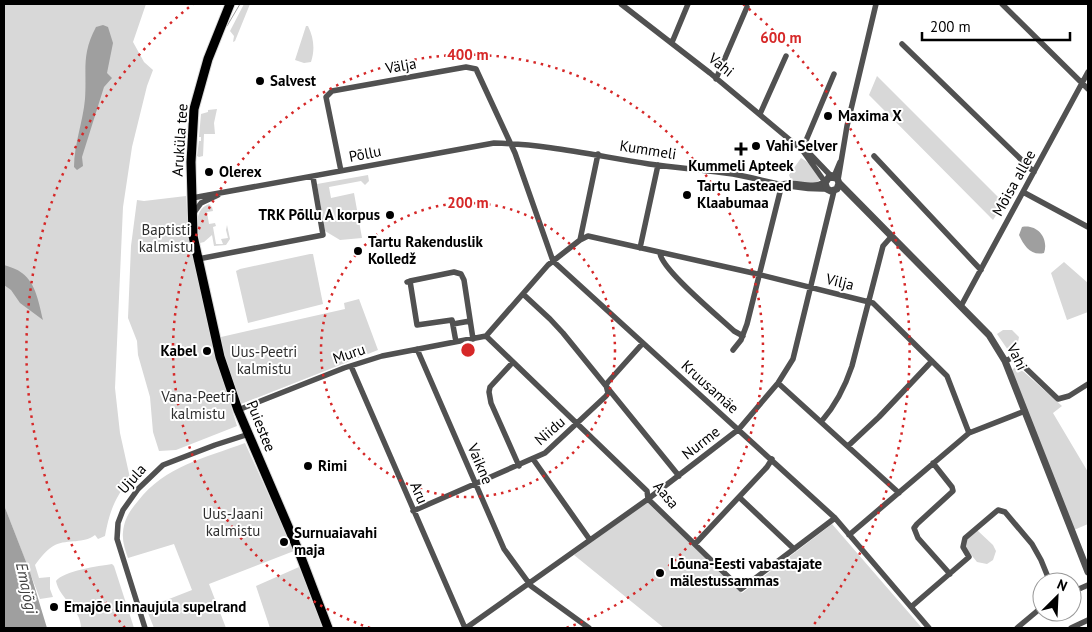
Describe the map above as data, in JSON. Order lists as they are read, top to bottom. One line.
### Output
{"streets":{"highway":["Aruküla tee","Puiestee"],"street":["Vahi","Välja","Kummeli","Põllu","Mõisa allee","Vilja","Muru","Kruusamäe","Niidu","Nurme","Vaikne","Ujula","Aru","Aasa"]},"crossings":[["Vahi","Kummeli"],["Vahi","Mõisa allee"],["Vahi","Nurme"],["Välja","Kummeli"],["Välja","Põllu"],["Välja","Kruusamäe"],["Aruküla tee","Põllu"],["Aruküla tee","Puiestee"],["Kummeli","Põllu"],["Kummeli","Kruusamäe"],["Kummeli","Nurme"],["Põllu","Kruusamäe"],["Põllu","Puiestee"],["Vilja","Nurme"],["Muru","Puiestee"],["Muru","Vaikne"],["Muru","Aru"],["Muru","Aasa"],["Kruusamäe","Niidu"],["Kruusamäe","Nurme"],["Kruusamäe","Aasa"],["Puiestee","Ujula"],["Niidu","Vaikne"],["Niidu","Aru"],["Niidu","Aasa"],["Nurme","Vaikne"],["Nurme","Aru"],["Nurme","Aasa"]],"water":["Emajõgi"],"parks":["Baptisti kalmistu","Uus-Peetri kalmistu","Vana-Peetri kalmistu","Uus-Jaani kalmistu"],"places":{"other":["Salvest","Maxima X","Vahi Selver","Olerex","Tartu Lasteaed Klaabumaa","TRK Põllu A korpus","Tartu Rakenduslik Kolledž","Kabel","Rimi","Surnuaiavahi maja","Lõuna-Eesti vabastajate mälestussammas","Emajõe linnaujula supelrand"],"health":["Kummeli Apteek"]},"scale_bar":"200 m","north":"top right","rings":["600 m","400 m","200 m"]}
